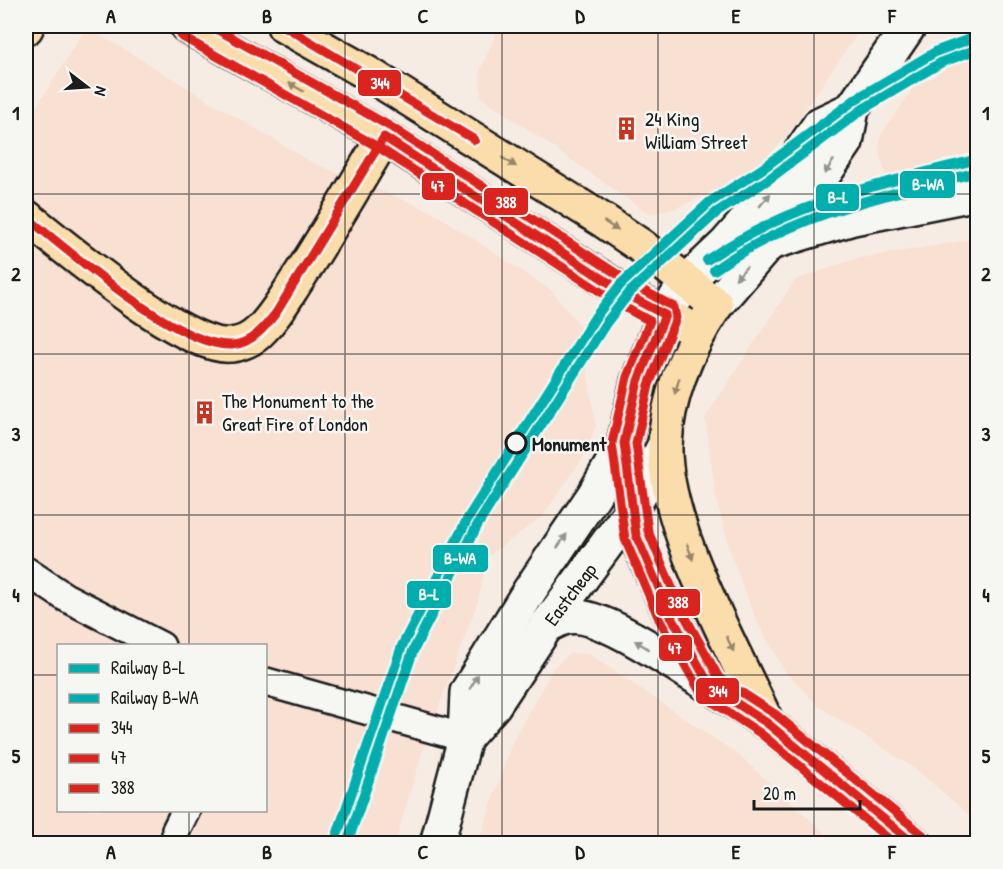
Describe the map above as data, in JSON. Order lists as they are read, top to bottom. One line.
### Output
{"streets":{"street":["Eastcheap"]},"places":{"building":["24 King William Street","The Monument to the Great Fire of London"],"other":["Monument"]},"lines":["transit line 344","transit line 388","rail line B-L","transit line 47","rail line B-WA"],"legend":["Railway B-L","Railway B-WA","344","47","388"],"scale_bar":"20 m","north":"right","grid":{"columns":["A","B","C","D","E","F"],"rows":["1","2","3","4","5"]}}
